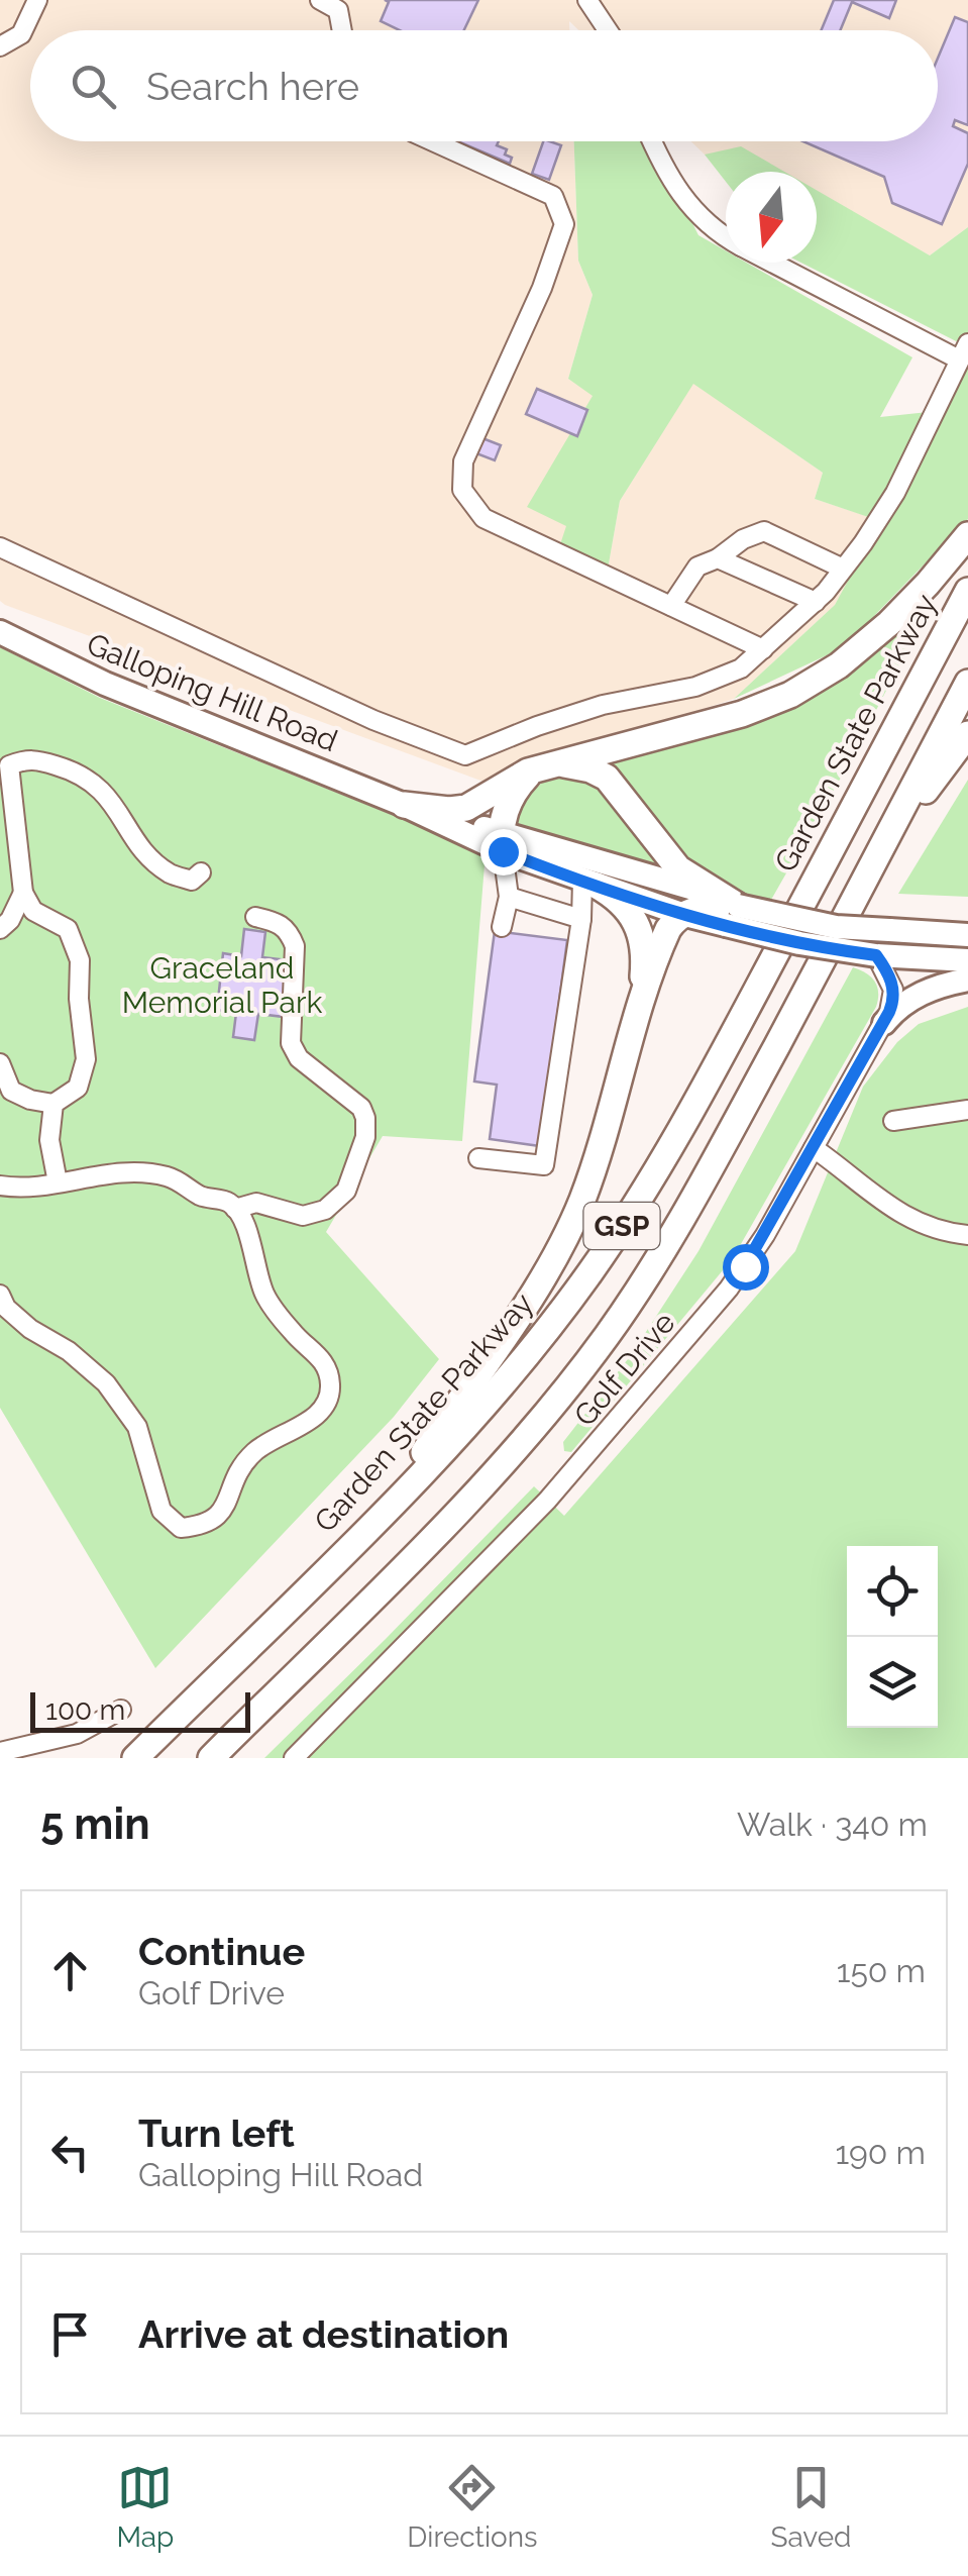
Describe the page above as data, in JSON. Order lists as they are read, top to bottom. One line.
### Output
{"streets":{"highway":["Garden State Parkway","GSP"],"main road":["Galloping Hill Road"],"street":["Golf Drive"]},"crossings":[["Galloping Hill Road","Golf Drive"]],"parks":["Graceland Memorial Park"],"scale_bar":"100 m","north":"bottom","page":{"search":"Search here","scale":"100 m","heading":["5 min","Walk · 340 m"],"list":[["Continue","Golf Drive","150 m"],["Turn left","Galloping Hill Road","190 m"],"Arrive at destination"],"nav":["Map","Directions","Saved"]}}
